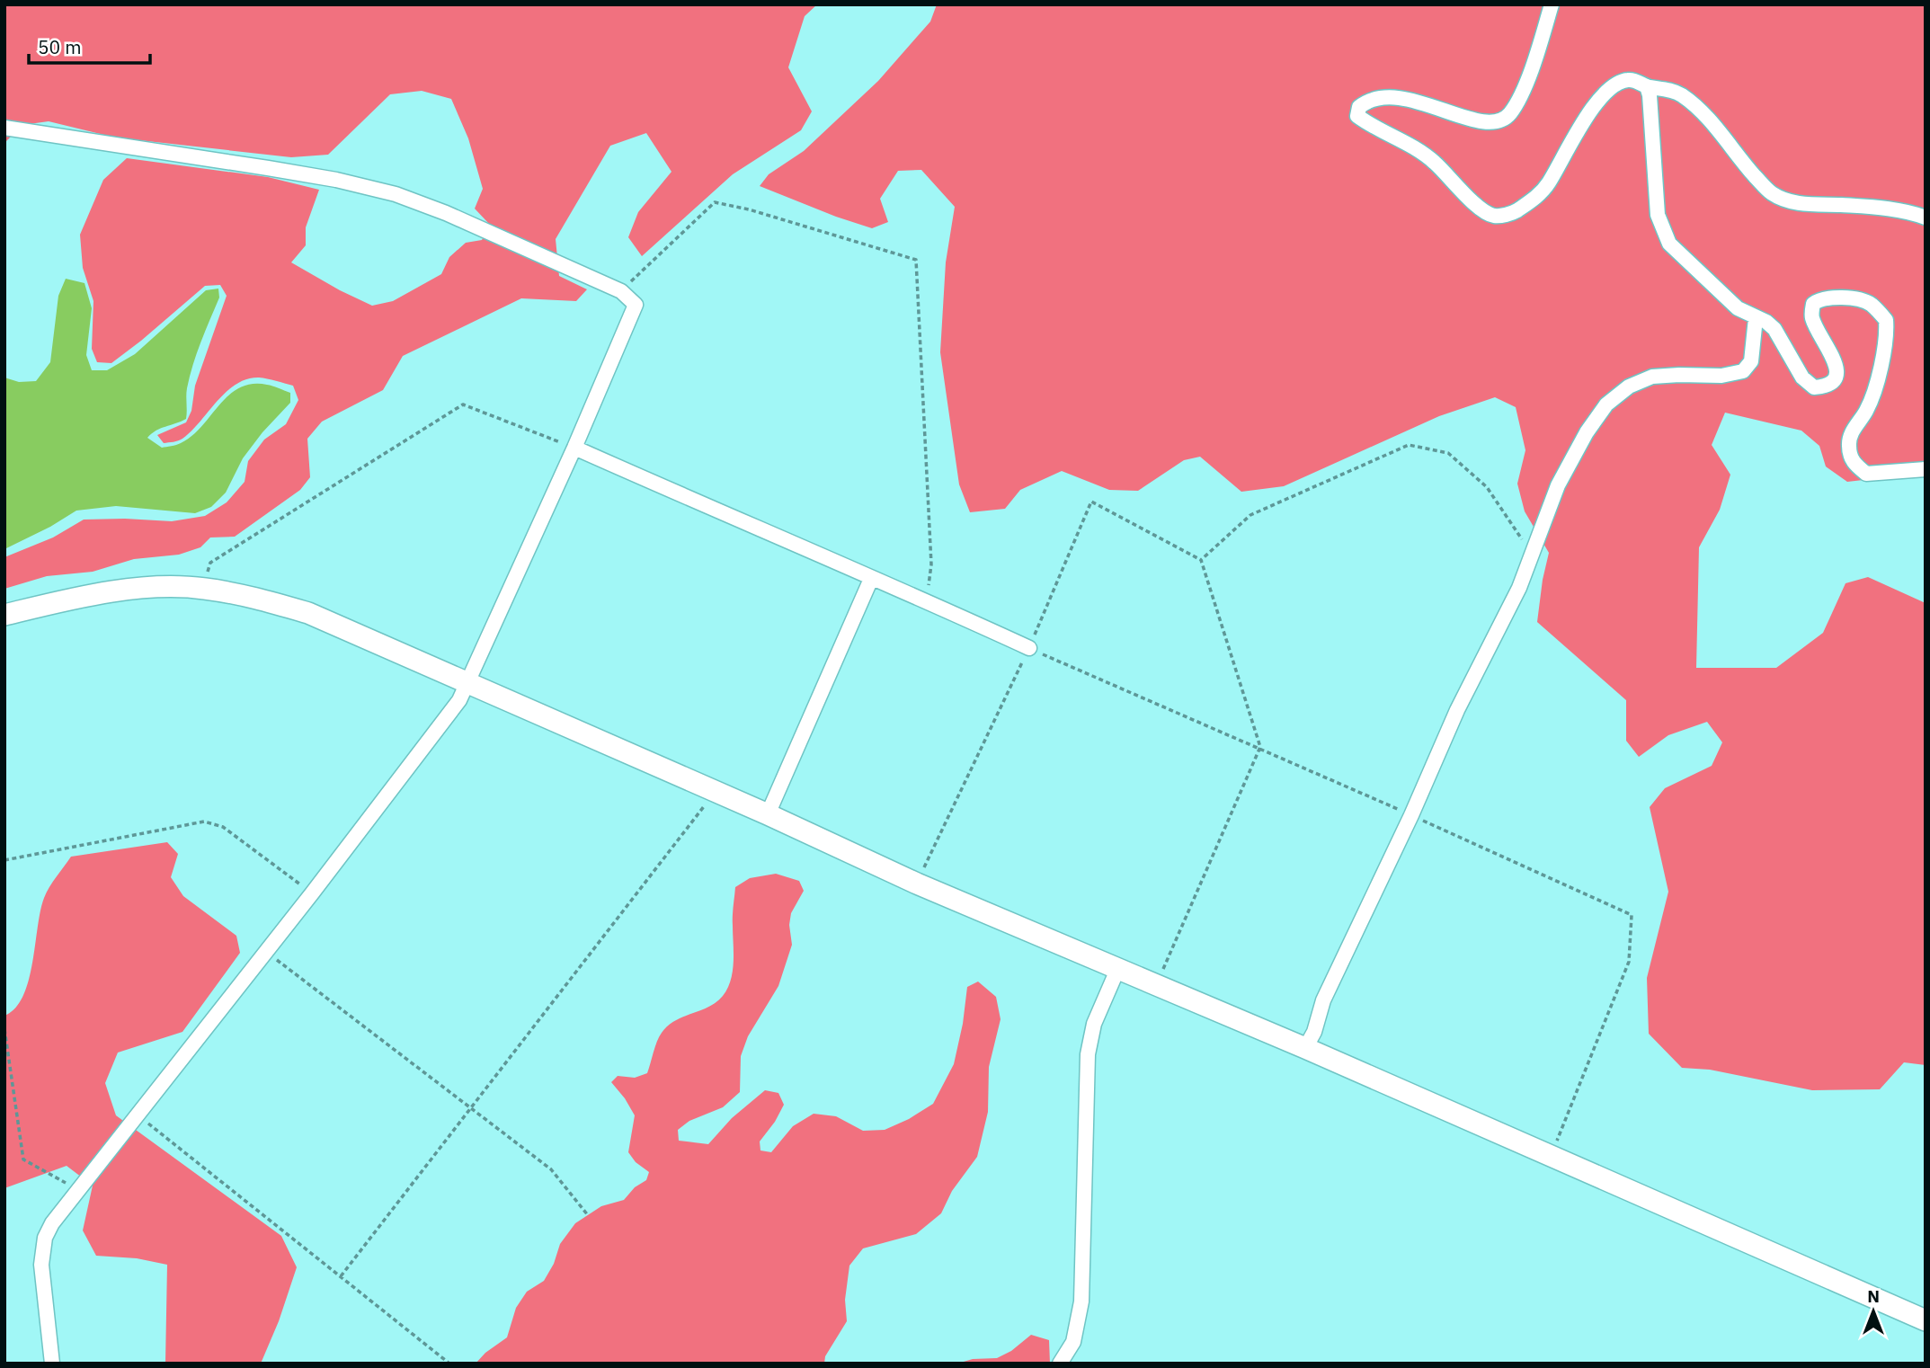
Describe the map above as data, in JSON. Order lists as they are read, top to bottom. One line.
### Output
{"scale_bar":"50 m","north":"top"}
